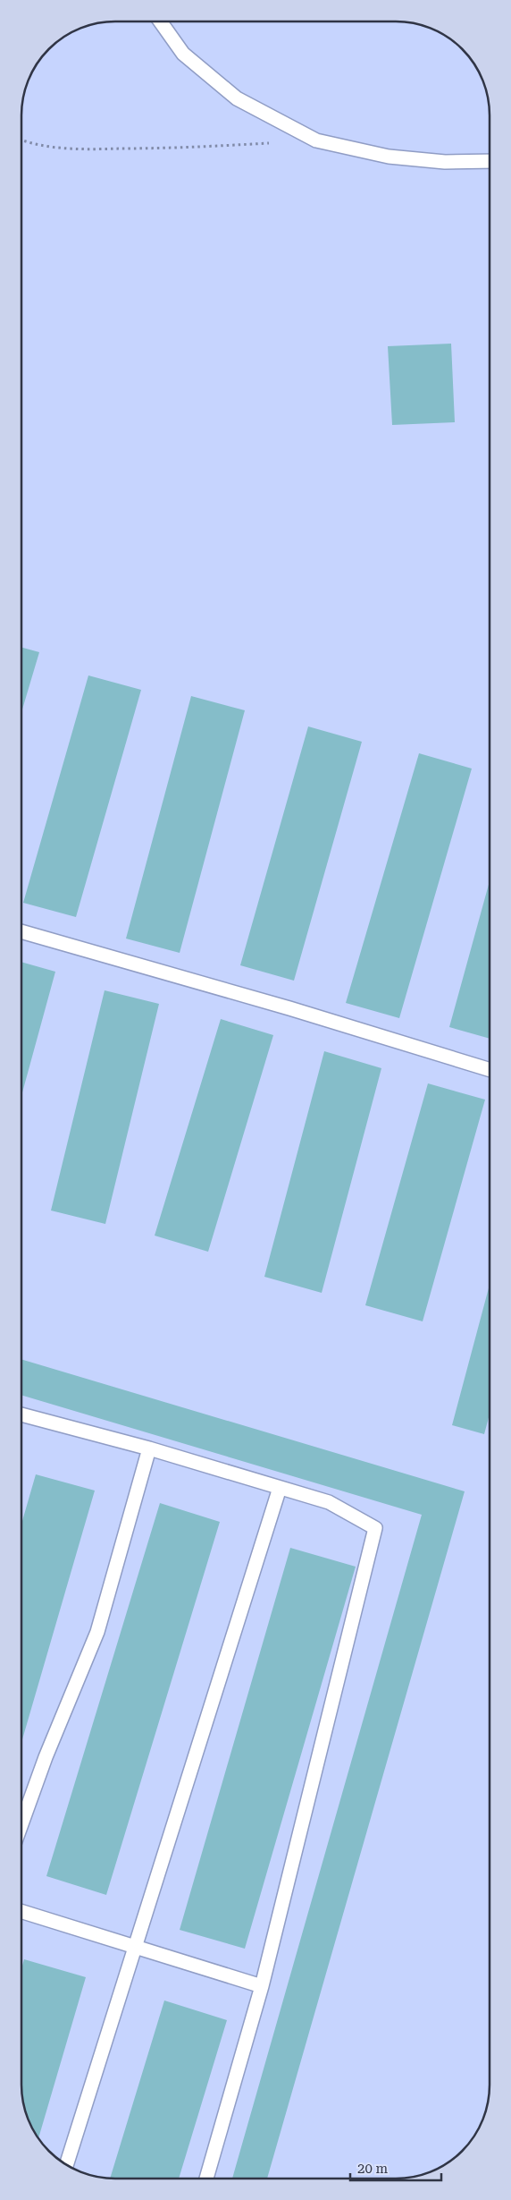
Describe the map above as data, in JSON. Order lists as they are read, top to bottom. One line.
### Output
{"scale_bar":"20 m"}
